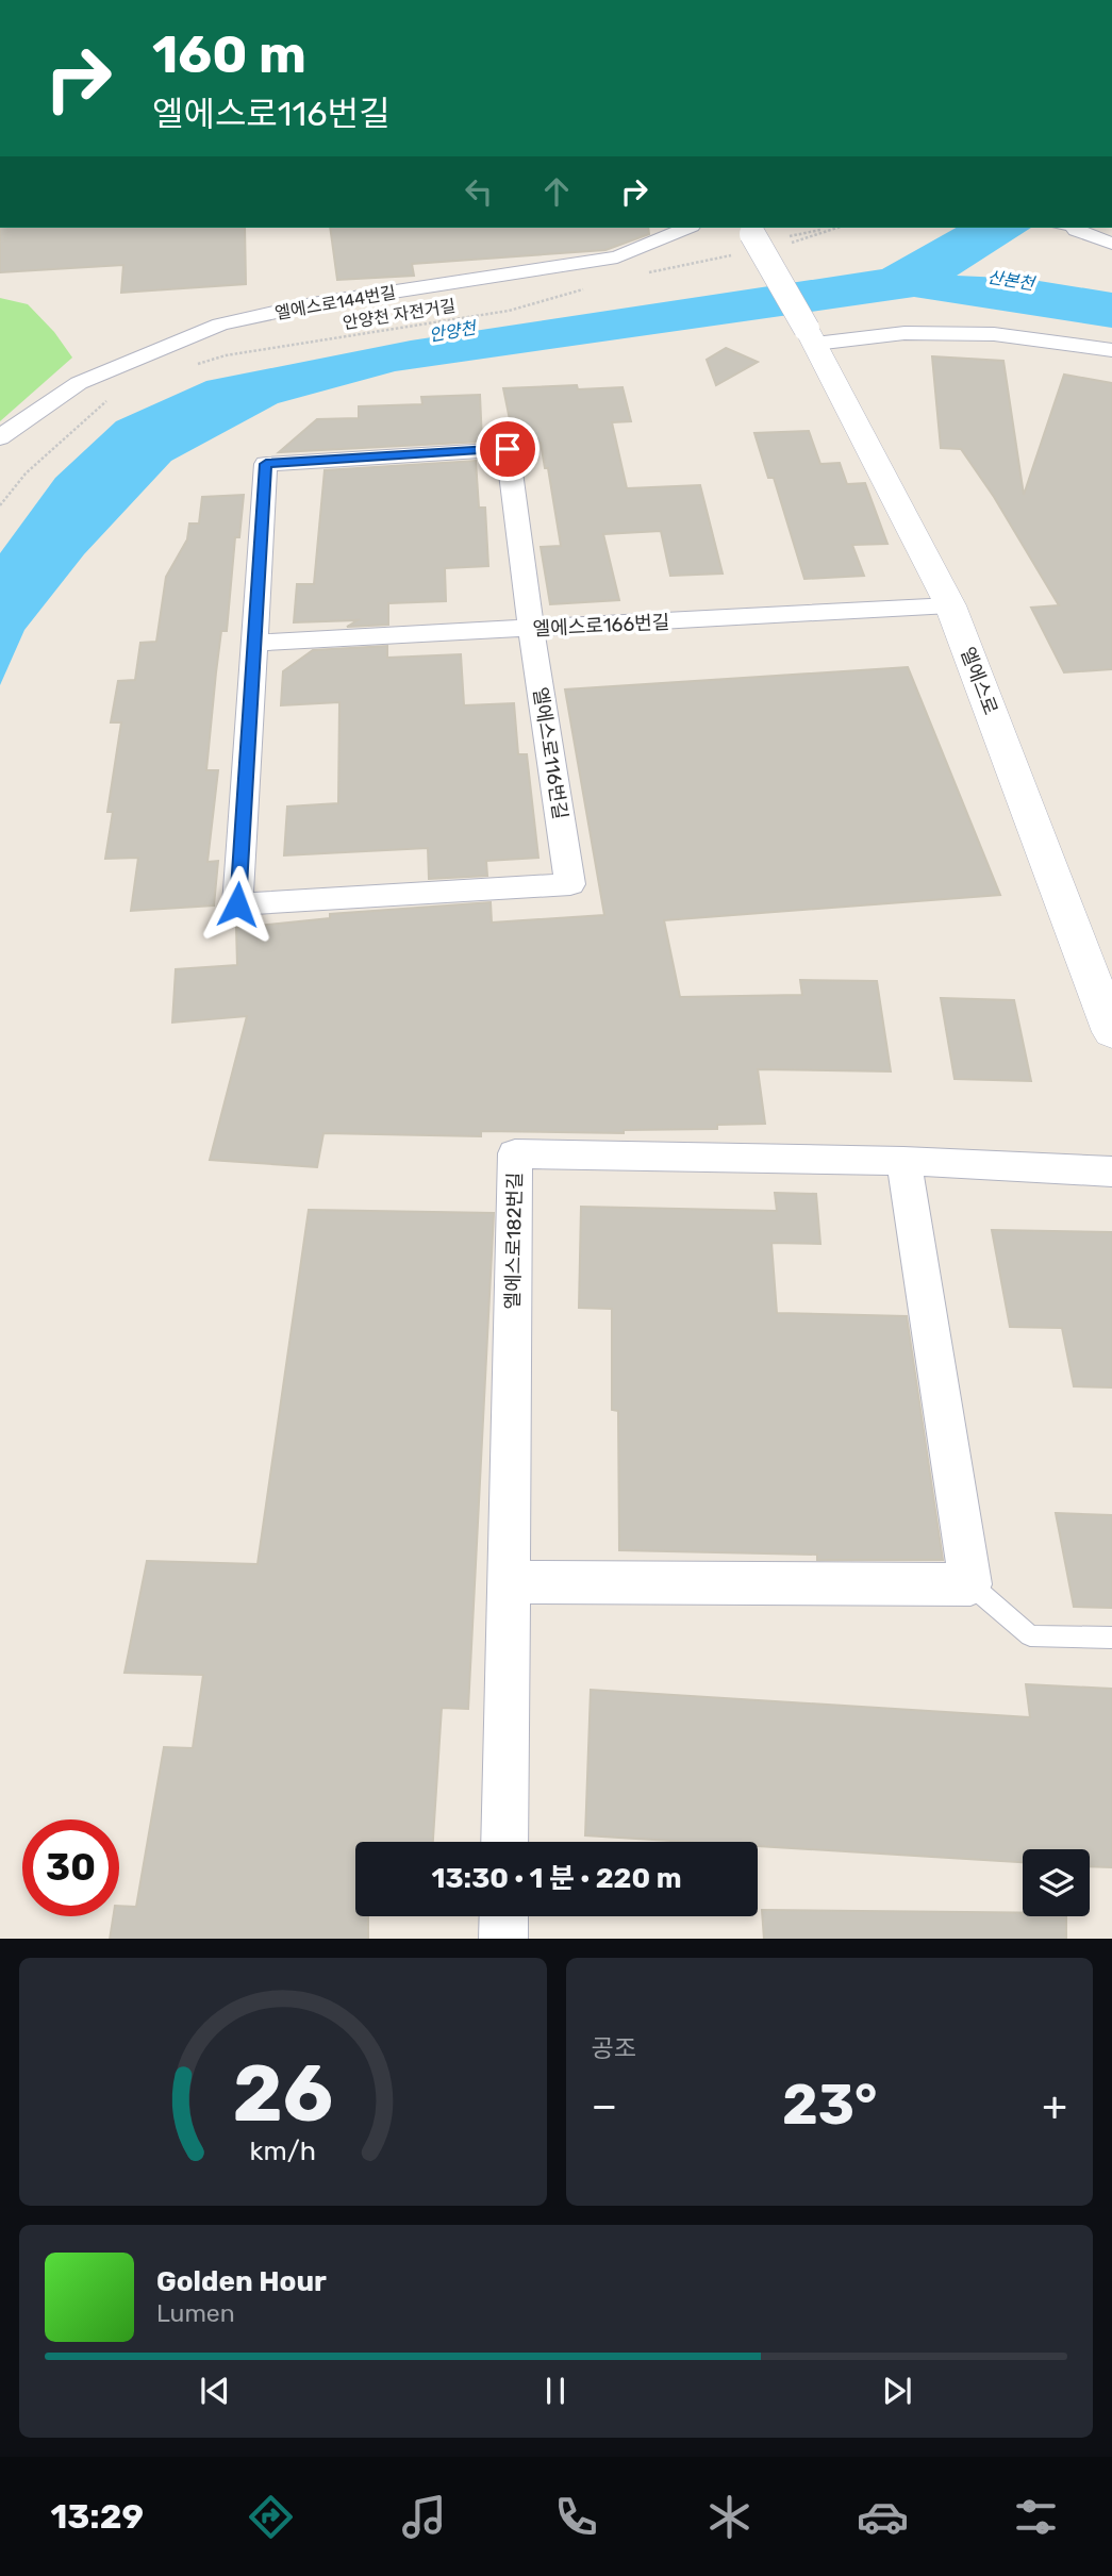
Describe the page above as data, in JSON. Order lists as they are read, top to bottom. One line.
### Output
{"streets":{"street":["엘에스로144번길","엘에스로166번길","엘에스로","엘에스로116번길","엘에스로182번길"],"path":["안양천 자전거길"]},"crossings":[["엘에스로166번길","엘에스로"],["엘에스로166번길","엘에스로116번길"]],"water":["산본천","안양천"],"page":{"turn":["160 m","엘에스로116번길"],"limit":"30","trip":"13:30 · 1 분 · 220 m","tile":"공조","heat":["−","23°","+"],"song":["Golden Hour","Lumen"],"tabs":"13:29","gauge":["26","km/h"]}}
